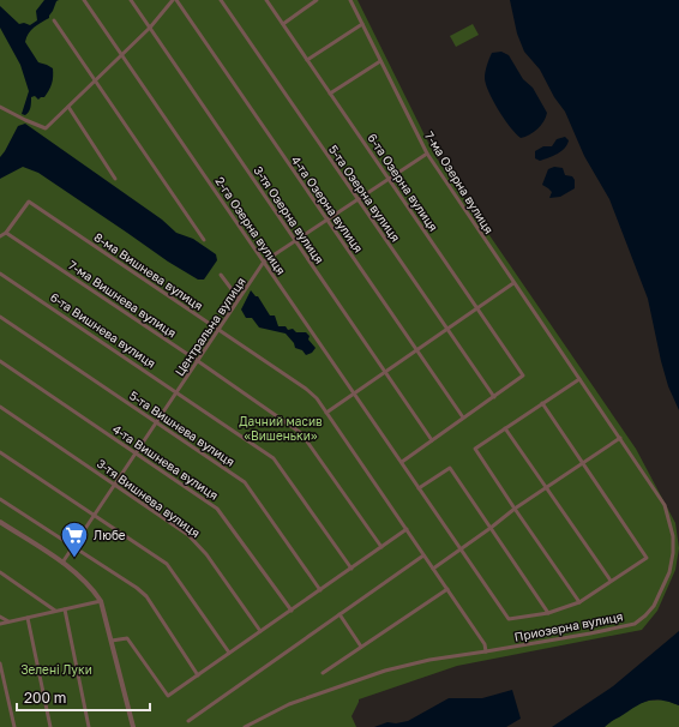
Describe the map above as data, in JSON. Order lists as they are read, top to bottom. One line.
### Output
{"streets":{"street":["6-та Озерна вулиця","7-ма Озерна вулиця","5-та Озерна вулиця","4-та Озерна вулиця","3-тя Озерна вулиця","2-га Озерна вулиця","8-ма Вишнева вулиця","7-ма Вишнева вулиця","Центральна вулиця","6-та Вишнева вулиця","5-та Вишнева вулиця","4-та Вишнева вулиця","3-тя Вишнева вулиця","Приозерна вулиця"]},"crossings":[["6-та Озерна вулиця","5-та Озерна вулиця"],["6-та Озерна вулиця","Центральна вулиця"],["7-ма Озерна вулиця","Центральна вулиця"],["7-ма Озерна вулиця","Приозерна вулиця"],["5-та Озерна вулиця","Центральна вулиця"],["4-та Озерна вулиця","Центральна вулиця"],["3-тя Озерна вулиця","Центральна вулиця"],["2-га Озерна вулиця","Центральна вулиця"],["8-ма Вишнева вулиця","7-ма Вишнева вулиця"],["8-ма Вишнева вулиця","Центральна вулиця"],["8-ма Вишнева вулиця","Приозерна вулиця"],["7-ма Вишнева вулиця","Центральна вулиця"],["Центральна вулиця","6-та Вишнева вулиця"],["Центральна вулиця","5-та Вишнева вулиця"],["Центральна вулиця","4-та Вишнева вулиця"],["Центральна вулиця","3-тя Вишнева вулиця"]],"parks":["Дачний масив «Вишеньки»","Зелені Луки"],"places":{"supermarket":["Любе"]},"scale_bar":"200 m"}
